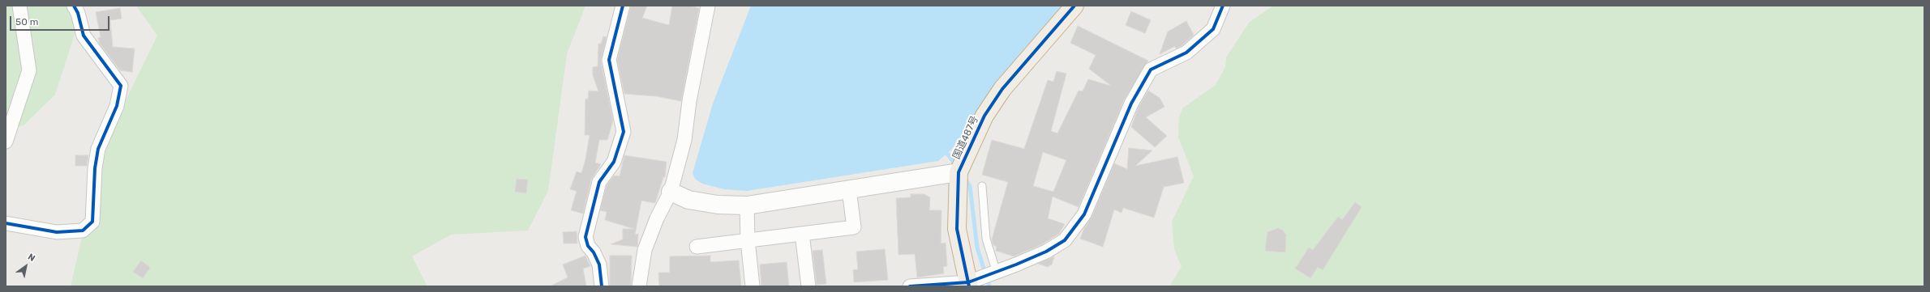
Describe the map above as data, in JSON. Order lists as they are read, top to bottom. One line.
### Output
{"streets":{"highway":["国道487号"]},"scale_bar":"50 m","north":"top right"}
